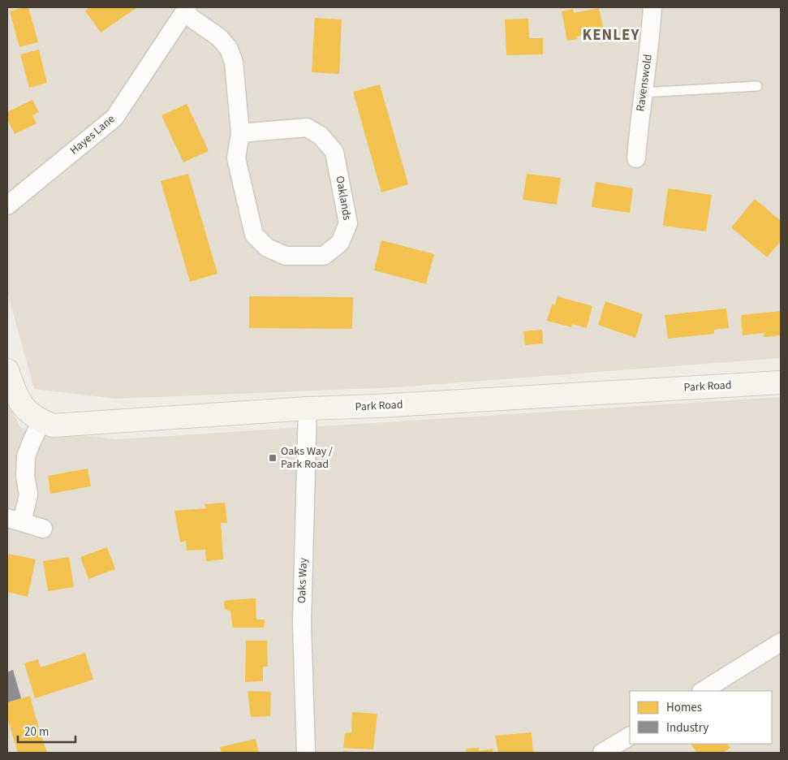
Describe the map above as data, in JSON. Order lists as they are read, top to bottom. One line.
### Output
{"streets":{"street":["Ravenswold","Hayes Lane","Oaklands","Park Road","Oaks Way"]},"crossings":[["Hayes Lane","Oaklands"],["Park Road","Oaks Way"]],"districts":["KENLEY"],"places":{"transit":["Oaks Way / Park Road"]},"legend":["Homes","Industry"],"scale_bar":"20 m"}
